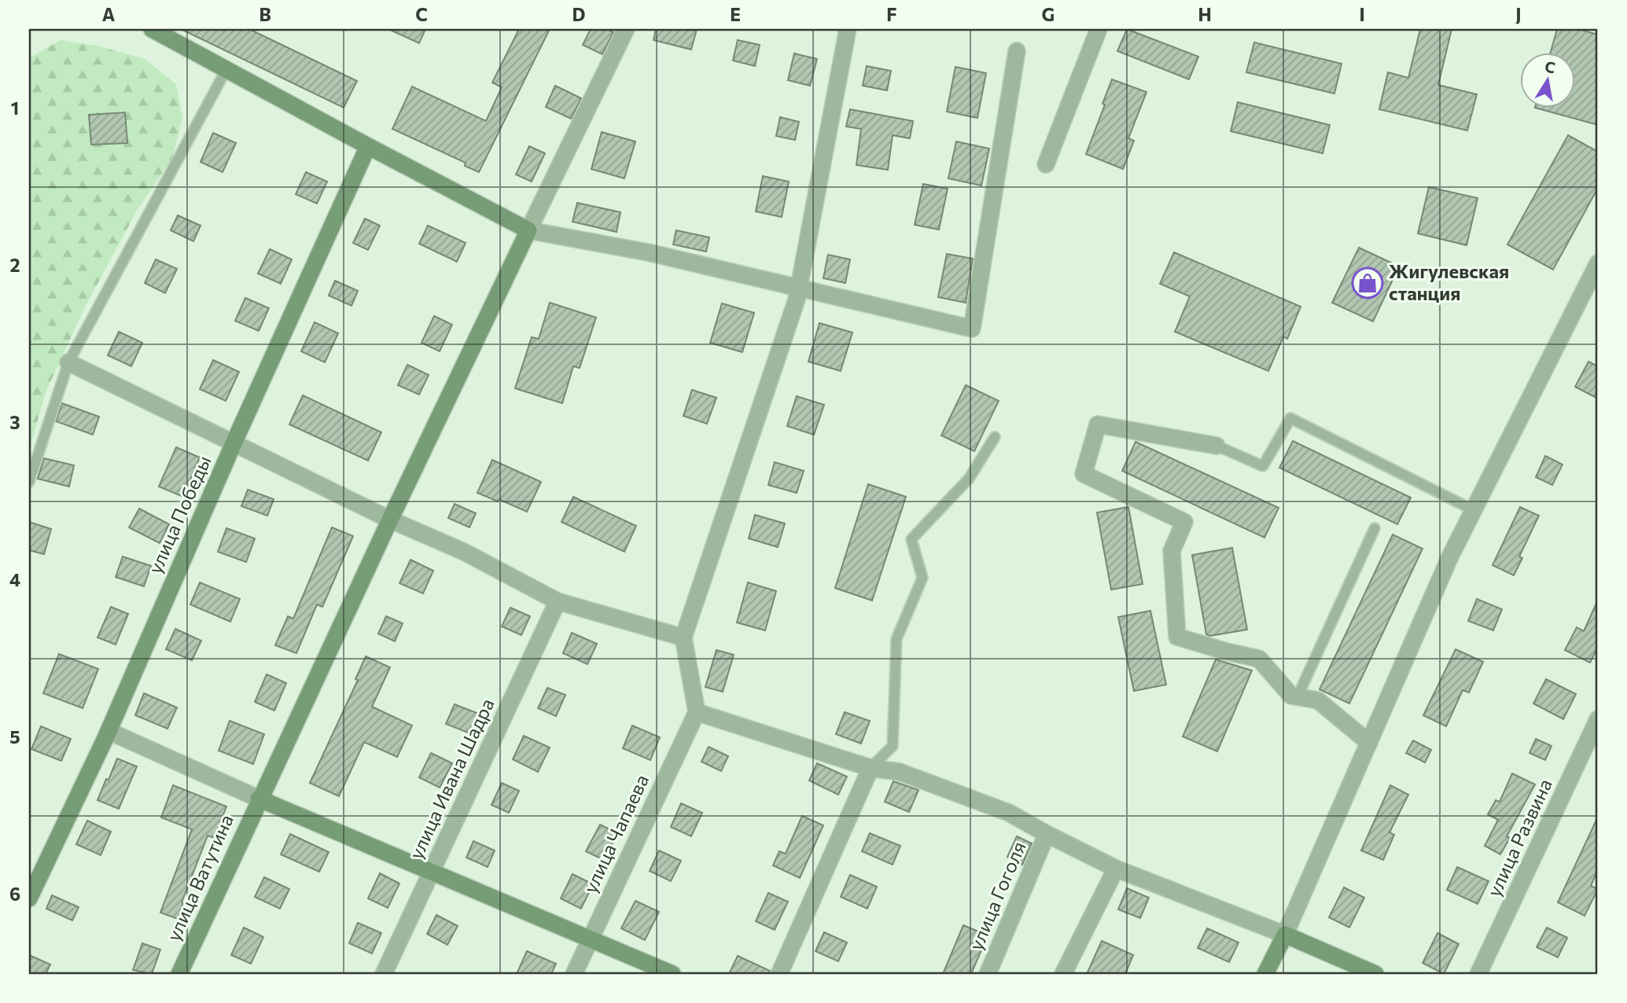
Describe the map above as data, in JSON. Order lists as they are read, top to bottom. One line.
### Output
{"streets":{"street":["улица Победы","улица Ивана Шадра","улица Чапаева","улица Развина","улица Ватутина","улица Гоголя"]},"places":{"shop":["Жигулевская станция"]},"north":"top","grid":{"columns":["A","B","C","D","E","F","G","H","I","J"],"rows":["1","2","3","4","5","6"]}}
